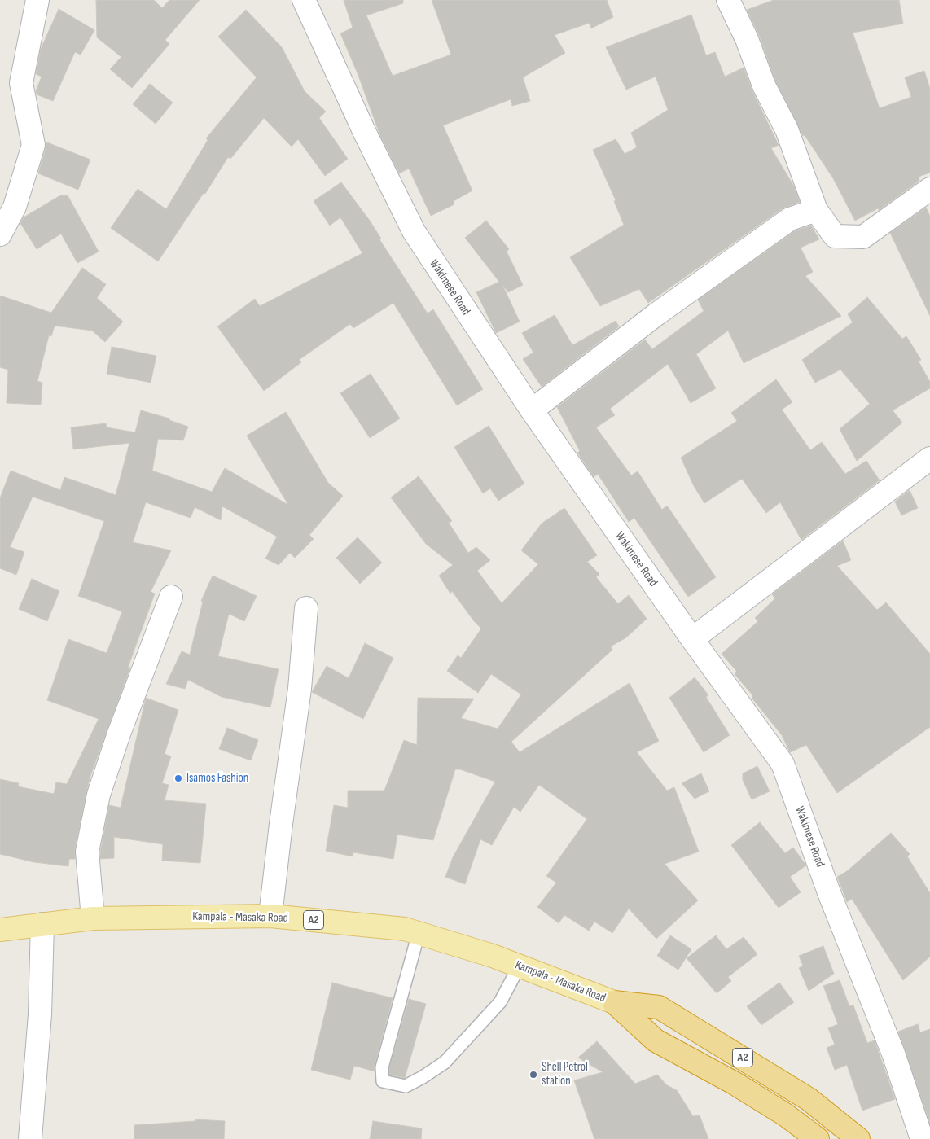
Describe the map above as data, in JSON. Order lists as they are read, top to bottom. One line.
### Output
{"streets":{"highway":["Kampala - Masaka Road","A2"],"street":["Wakimese Road"]},"places":["Isamos Fashion","Shell Petrol station"]}
